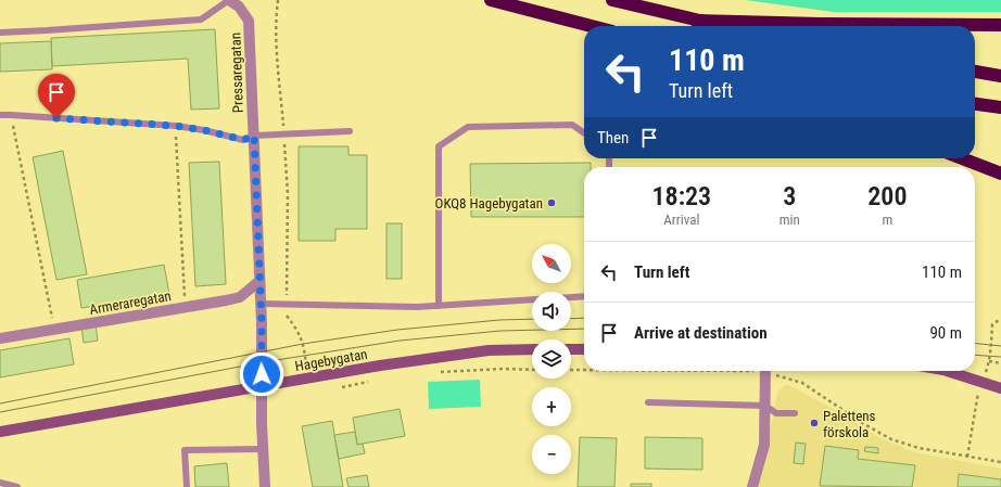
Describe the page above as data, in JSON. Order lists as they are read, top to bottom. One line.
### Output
{"streets":{"street":["Pressaregatan","Armeraregatan","Hagebygatan"]},"crossings":[["Pressaregatan","Armeraregatan"],["Pressaregatan","Hagebygatan"]],"places":["OKQ8 Hagebygatan","Palettens förskola"],"north":"top left","page":{"turn":["110 m","Turn left"],"then":"Then","eta":["18:23","Arrival","3","min","200","m"],"list":[{"name":"Turn left","value":"110 m"},{"name":"Arrive at destination","value":"90 m"}],"map_buttons":["+","−"]}}
